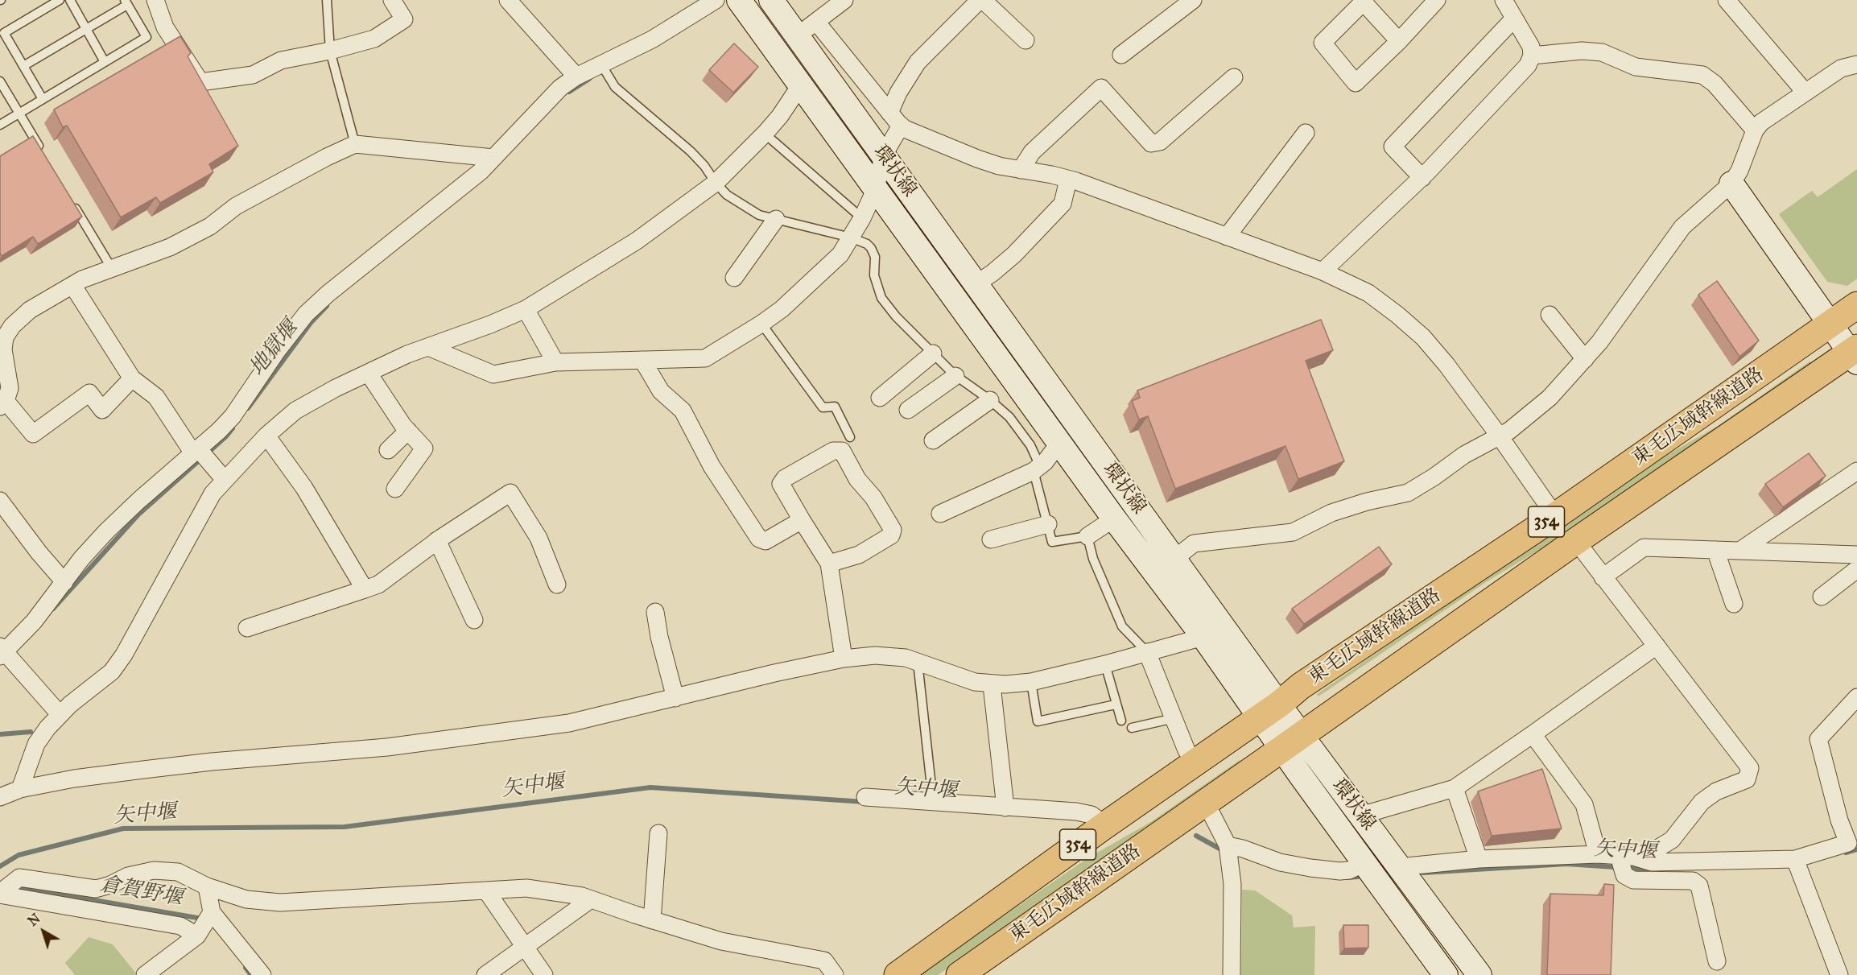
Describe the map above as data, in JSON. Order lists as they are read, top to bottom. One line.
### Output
{"streets":{"highway":["東毛広域幹線道路","354"],"street":["環状線"]},"crossings":[["環状線","東毛広域幹線道路"]],"water":["地獄堰","矢中堰","倉賀野堰"],"north":"top left"}
